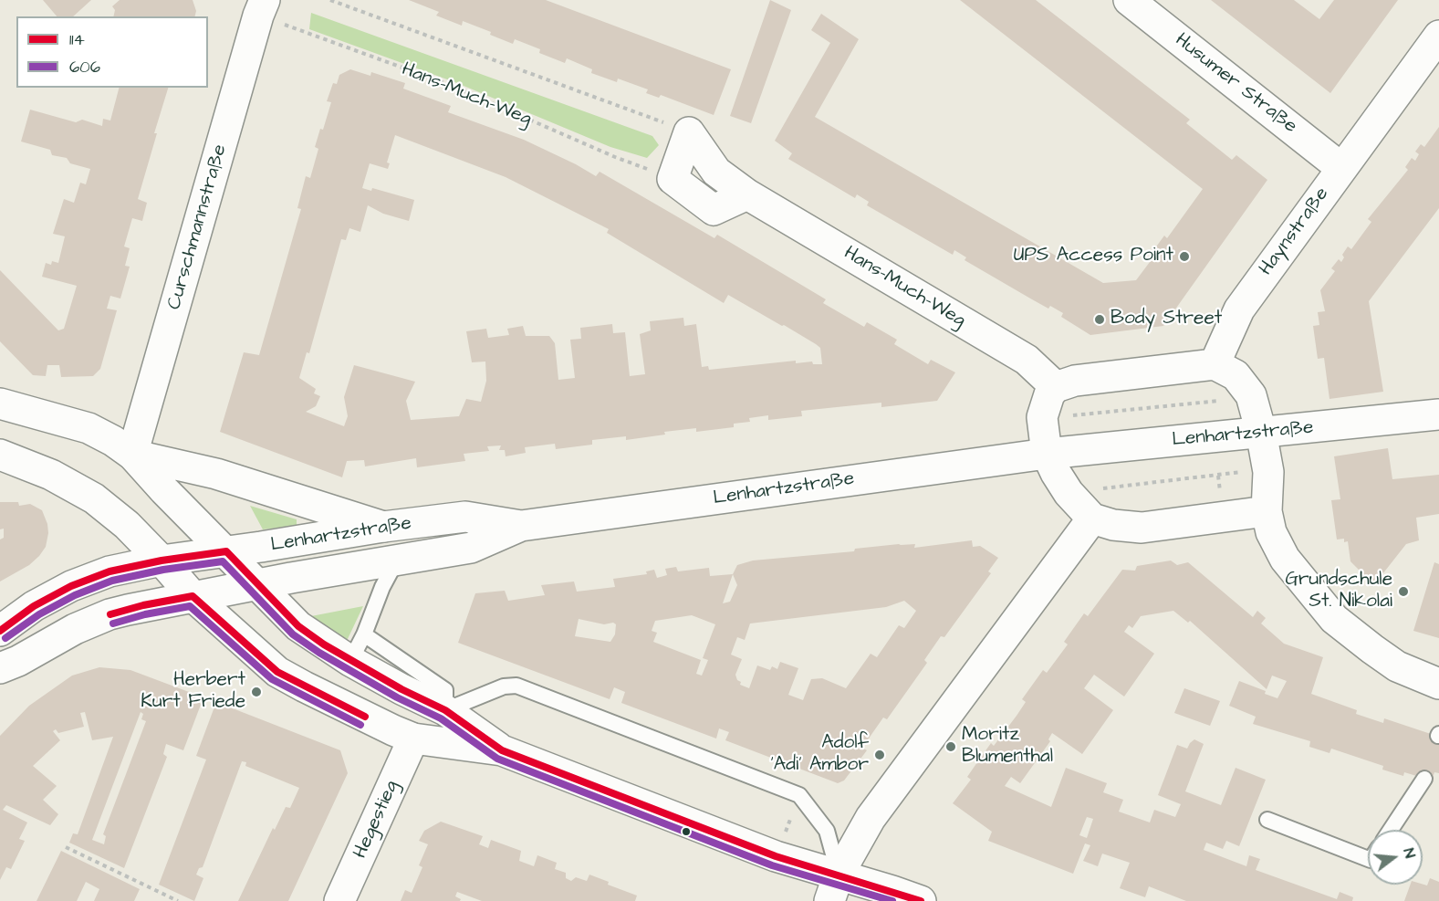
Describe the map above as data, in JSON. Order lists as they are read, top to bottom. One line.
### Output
{"streets":{"street":["Husumer Straße","Hans-Much-Weg","Curschmannstraße","Haynstraße","Lenhartzstraße","Hegestieg"]},"crossings":[["Husumer Straße","Haynstraße"],["Hans-Much-Weg","Curschmannstraße"]],"places":["UPS Access Point","Body Street","Grundschule St. Nikolai","Herbert Kurt Friede","Moritz Blumenthal","Adolf 'Adi' Ambor"],"lines":["transit line 114","transit line 606"],"legend":["114","606"],"north":"right"}
